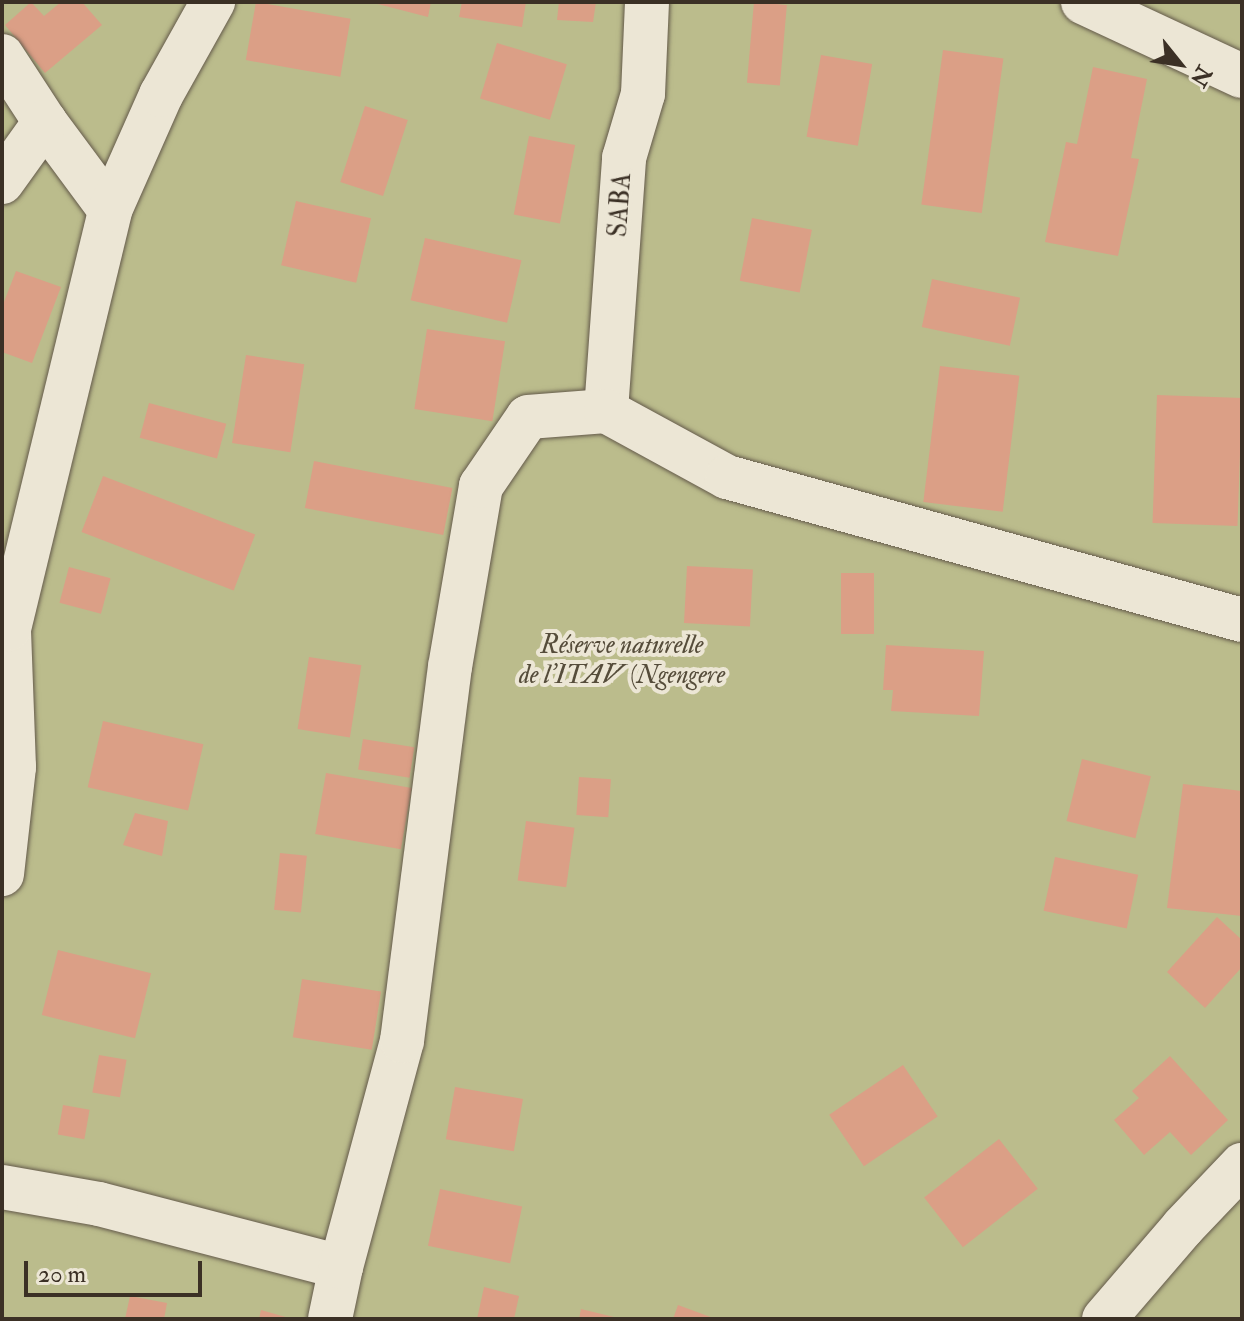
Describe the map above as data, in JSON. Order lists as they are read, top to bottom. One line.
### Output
{"streets":{"street":["SABA"]},"parks":["Réserve naturelle de l'ITAV (Ngengere"],"scale_bar":"20 m","north":"bottom right"}
